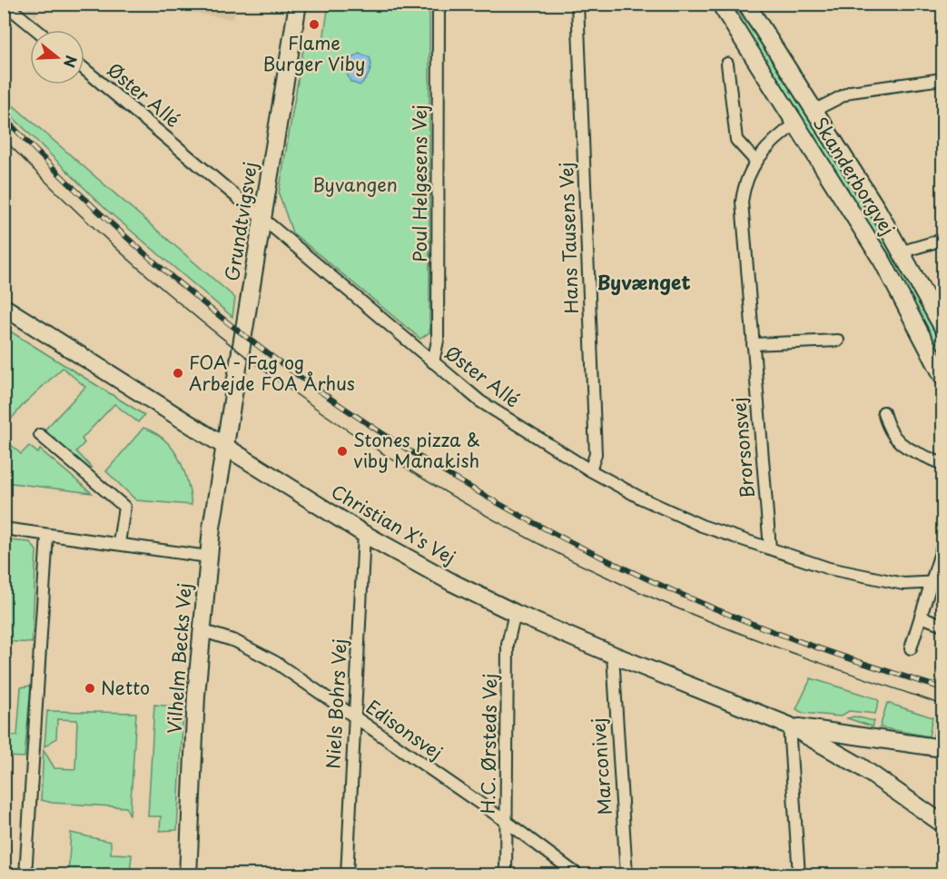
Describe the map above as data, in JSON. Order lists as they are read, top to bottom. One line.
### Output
{"streets":{"street":["Øster Allé","Skanderborgvej","Poul Helgesens Vej","Grundtvigsvej","Hans Tausens Vej","Brorsonsvej","Christian X's Vej","Vilhelm Becks Vej","Niels Bohrs Vej","Edisonsvej","H.C. Ørsteds Vej","Marconivej"]},"crossings":[["Øster Allé","Poul Helgesens Vej"],["Øster Allé","Grundtvigsvej"],["Øster Allé","Hans Tausens Vej"],["Øster Allé","Brorsonsvej"],["Skanderborgvej","Brorsonsvej"],["Grundtvigsvej","Christian X's Vej"],["Grundtvigsvej","Vilhelm Becks Vej"],["Christian X's Vej","Vilhelm Becks Vej"],["Christian X's Vej","Niels Bohrs Vej"],["Christian X's Vej","H.C. Ørsteds Vej"],["Christian X's Vej","Marconivej"],["Vilhelm Becks Vej","Edisonsvej"],["Niels Bohrs Vej","Edisonsvej"],["Edisonsvej","H.C. Ørsteds Vej"]],"districts":["Byvænget"],"parks":["Byvangen"],"places":["Flame Burger Viby","FOA - Fag og Arbejde FOA Århus","Stones pizza & viby Manakish","Netto"],"north":"right"}
